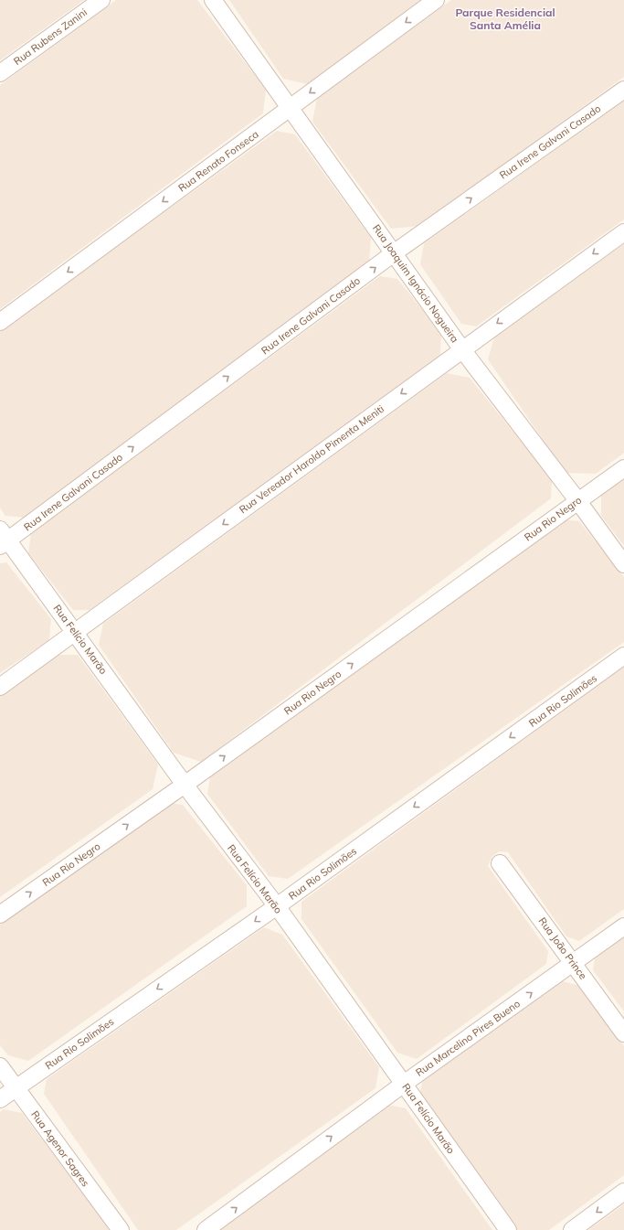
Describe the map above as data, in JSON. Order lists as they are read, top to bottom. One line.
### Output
{"streets":{"street":["Rua Rubens Zanini","Rua Irene Galvani Casado","Rua Renato Fonseca","Rua Joaquim Ignácio Nogueira","Rua Vereador Haroldo Pimenta Meniti","Rua Rio Negro","Rua Felício Marão","Rua Rio Solimões","Rua João Prince","Rua Marcelino Pires Bueno","Rua Agenor Sagres"]},"crossings":[["Rua Irene Galvani Casado","Rua Joaquim Ignácio Nogueira"],["Rua Irene Galvani Casado","Rua Felício Marão"],["Rua Renato Fonseca","Rua Joaquim Ignácio Nogueira"],["Rua Joaquim Ignácio Nogueira","Rua Vereador Haroldo Pimenta Meniti"],["Rua Joaquim Ignácio Nogueira","Rua Rio Negro"],["Rua Vereador Haroldo Pimenta Meniti","Rua Felício Marão"],["Rua Rio Negro","Rua Felício Marão"],["Rua Felício Marão","Rua Rio Solimões"],["Rua Felício Marão","Rua Marcelino Pires Bueno"],["Rua Rio Solimões","Rua Agenor Sagres"],["Rua João Prince","Rua Marcelino Pires Bueno"]],"one_way":["Rua Irene Galvani Casado","Rua Renato Fonseca","Rua Vereador Haroldo Pimenta Meniti","Rua Rio Negro","Rua Rio Solimões","Rua Marcelino Pires Bueno"],"districts":["Parque Residencial Santa Amélia"]}
